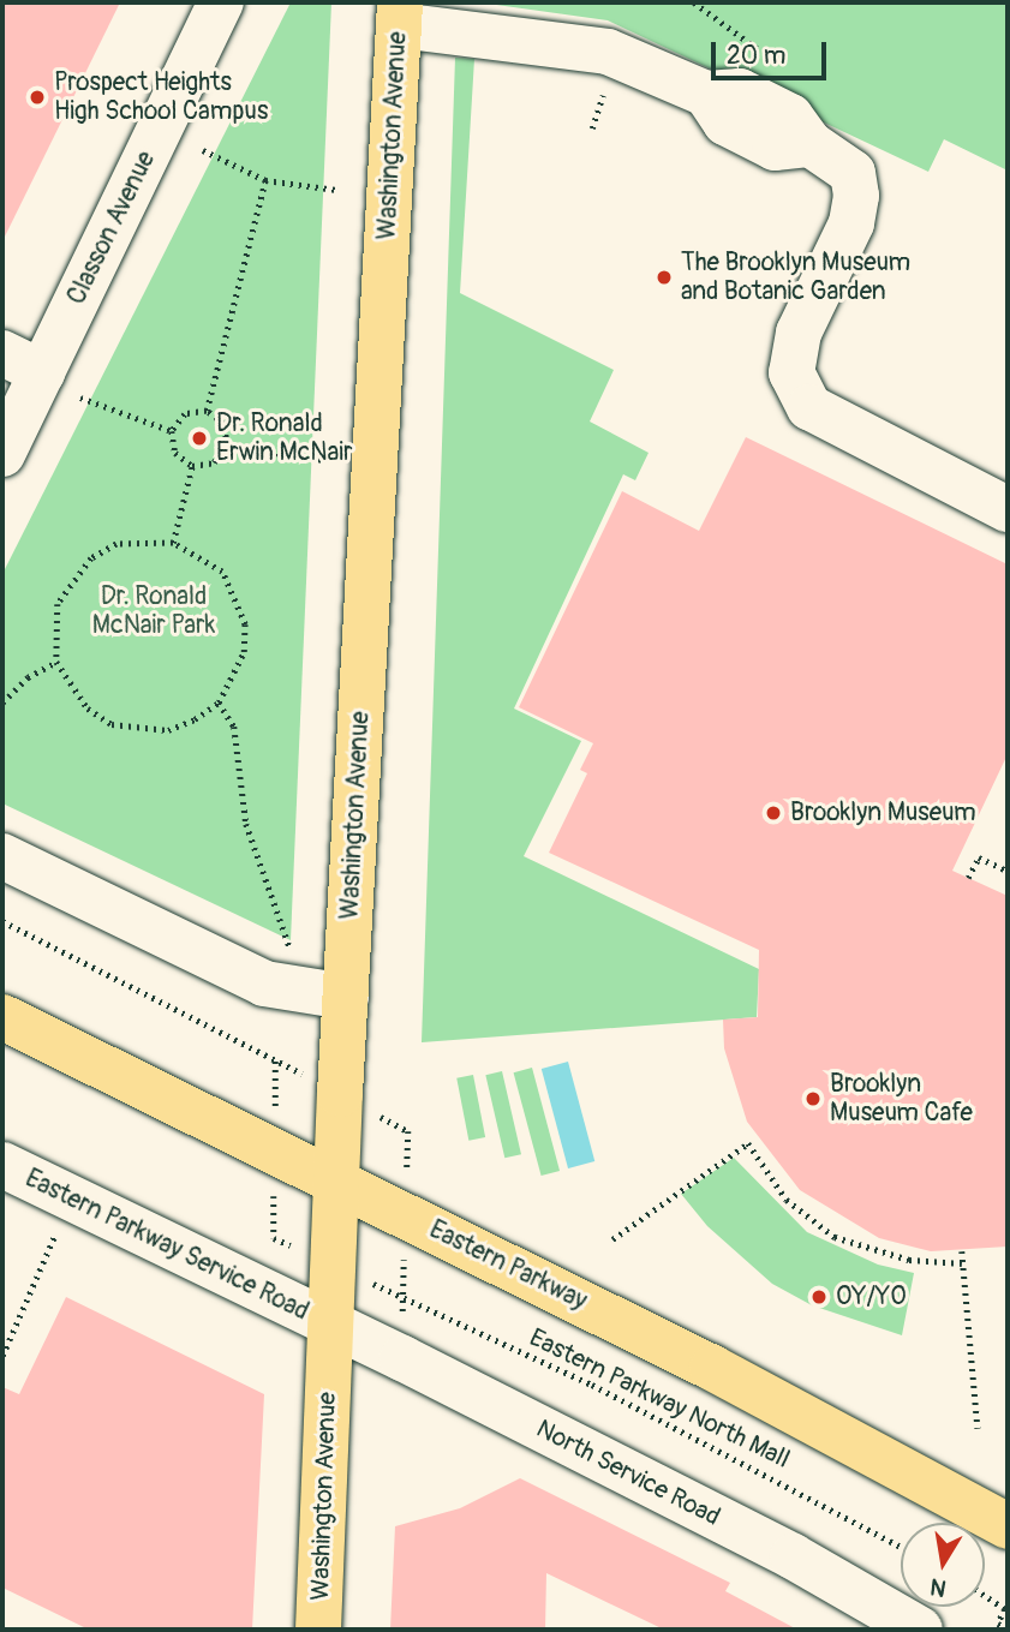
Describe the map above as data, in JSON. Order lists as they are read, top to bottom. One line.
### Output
{"streets":{"main road":["Washington Avenue","Eastern Parkway"],"street":["Classon Avenue","Eastern Parkway Service Road","North Service Road"],"path":["Eastern Parkway North Mall"]},"crossings":[["Washington Avenue","Eastern Parkway Service Road"],["Washington Avenue","Eastern Parkway"],["Washington Avenue","North Service Road"],["Eastern Parkway Service Road","North Service Road"]],"parks":["Dr. Ronald McNair Park"],"places":["Prospect Heights High School Campus","The Brooklyn Museum and Botanic Garden","Dr. Ronald Erwin McNair","Brooklyn Museum","Brooklyn Museum Cafe","OY/YO"],"scale_bar":"20 m","north":"bottom"}
